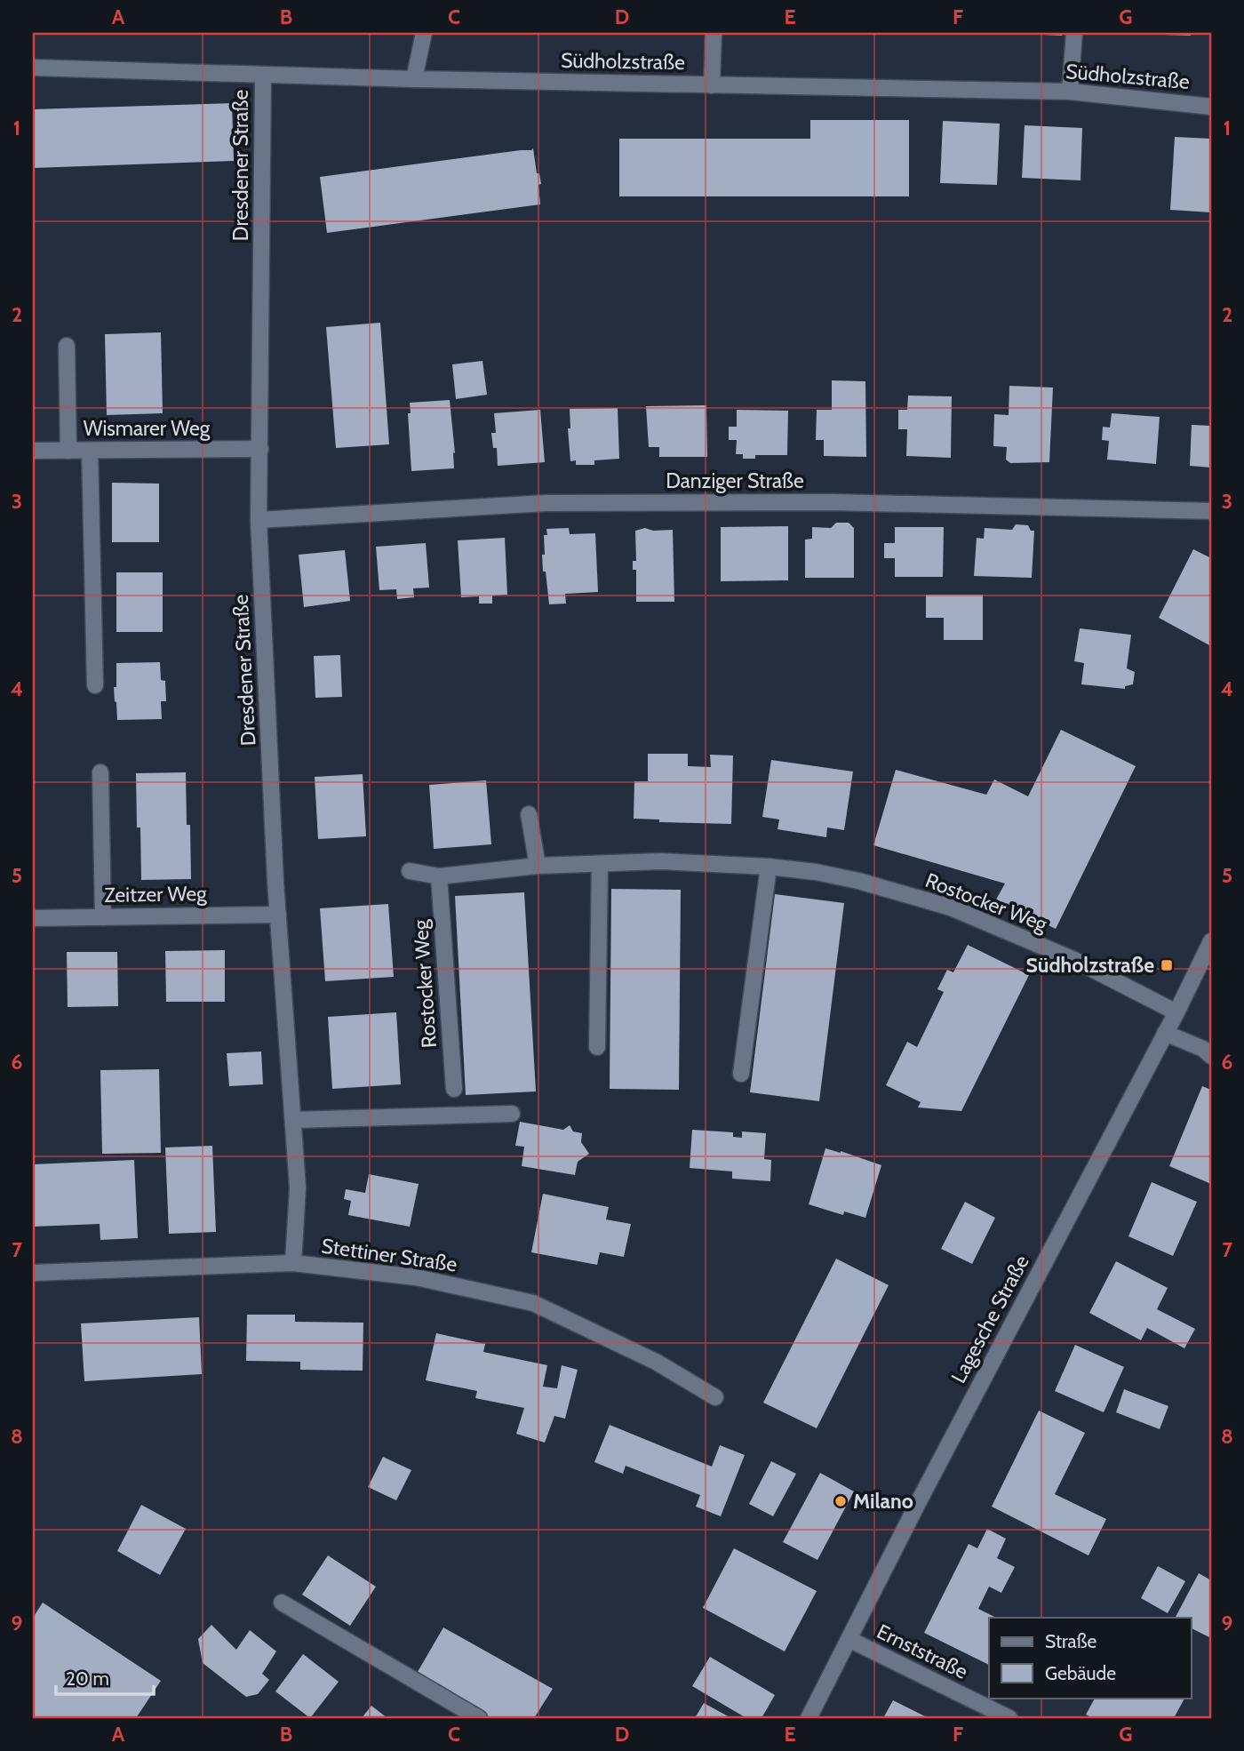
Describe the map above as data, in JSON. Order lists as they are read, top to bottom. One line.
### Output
{"streets":{"street":["Südholzstraße","Dresdener Straße","Wismarer Weg","Danziger Straße","Zeitzer Weg","Rostocker Weg","Stettiner Straße","Lagesche Straße","Ernststraße"]},"crossings":[["Südholzstraße","Dresdener Straße"],["Dresdener Straße","Wismarer Weg"],["Dresdener Straße","Danziger Straße"],["Dresdener Straße","Zeitzer Weg"],["Dresdener Straße","Stettiner Straße"],["Rostocker Weg","Lagesche Straße"],["Lagesche Straße","Ernststraße"]],"places":{"transit":["Südholzstraße"],"other":["Milano"]},"legend":["Straße","Gebäude"],"scale_bar":"20 m","grid":{"columns":["A","B","C","D","E","F","G"],"rows":["1","2","3","4","5","6","7","8","9"]}}
